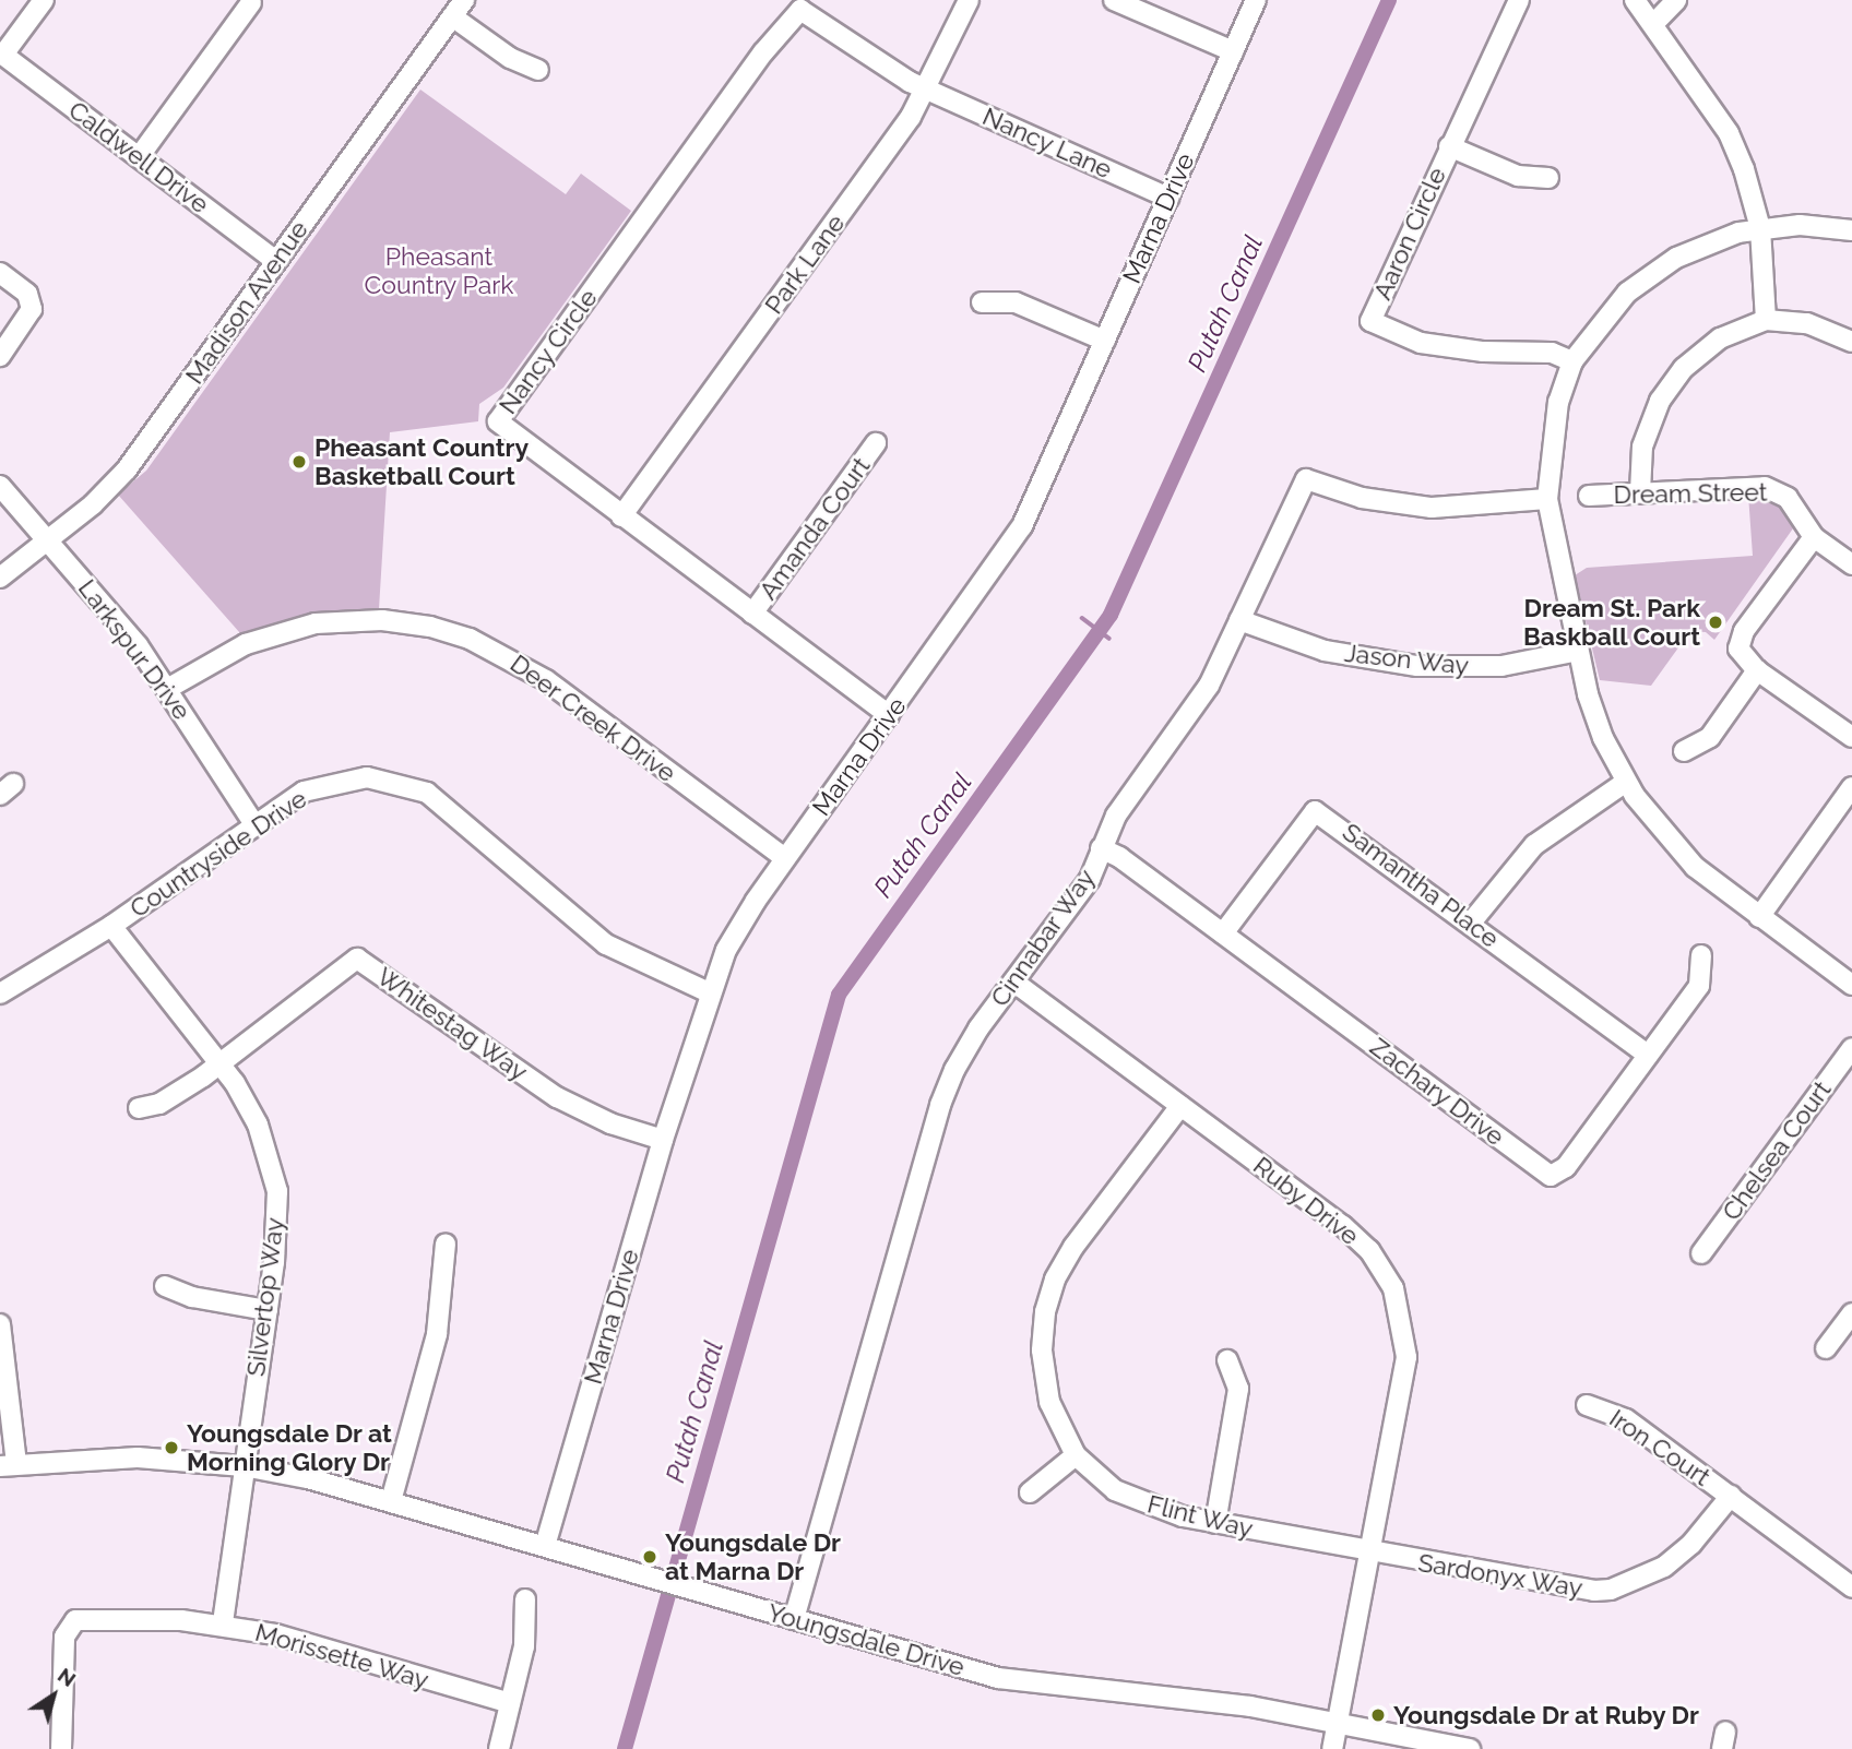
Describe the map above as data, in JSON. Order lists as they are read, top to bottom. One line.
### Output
{"streets":{"street":["Nancy Lane","Caldwell Drive","Marna Drive","Aaron Circle","Park Lane","Madison Avenue","Nancy Circle","Dream Street","Amanda Court","Larkspur Drive","Jason Way","Deer Creek Drive","Countryside Drive","Samantha Place","Cinnabar Way","Whitestag Way","Zachary Drive","Chelsea Court","Ruby Drive","Silvertop Way","Iron Court","Flint Way","Sardonyx Way","Youngsdale Drive","Morissette Way"]},"crossings":[["Nancy Lane","Marna Drive"],["Nancy Lane","Park Lane"],["Nancy Lane","Nancy Circle"],["Caldwell Drive","Madison Avenue"],["Marna Drive","Nancy Circle"],["Marna Drive","Deer Creek Drive"],["Marna Drive","Countryside Drive"],["Marna Drive","Whitestag Way"],["Marna Drive","Youngsdale Drive"],["Park Lane","Nancy Circle"],["Madison Avenue","Larkspur Drive"],["Nancy Circle","Amanda Court"],["Larkspur Drive","Deer Creek Drive"],["Larkspur Drive","Countryside Drive"],["Jason Way","Cinnabar Way"],["Countryside Drive","Silvertop Way"],["Samantha Place","Zachary Drive"],["Cinnabar Way","Zachary Drive"],["Cinnabar Way","Ruby Drive"],["Cinnabar Way","Youngsdale Drive"],["Whitestag Way","Silvertop Way"],["Ruby Drive","Flint Way"],["Ruby Drive","Sardonyx Way"],["Ruby Drive","Youngsdale Drive"],["Silvertop Way","Youngsdale Drive"],["Silvertop Way","Morissette Way"],["Iron Court","Sardonyx Way"],["Flint Way","Sardonyx Way"]],"water":["Putah Canal"],"parks":["Pheasant Country Park"],"places":["Pheasant Country Basketball Court","Dream St. Park Baskball Court","Youngsdale Dr at Morning Glory Dr","Youngsdale Dr at Marna Dr","Youngsdale Dr at Ruby Dr"],"north":"top right"}
